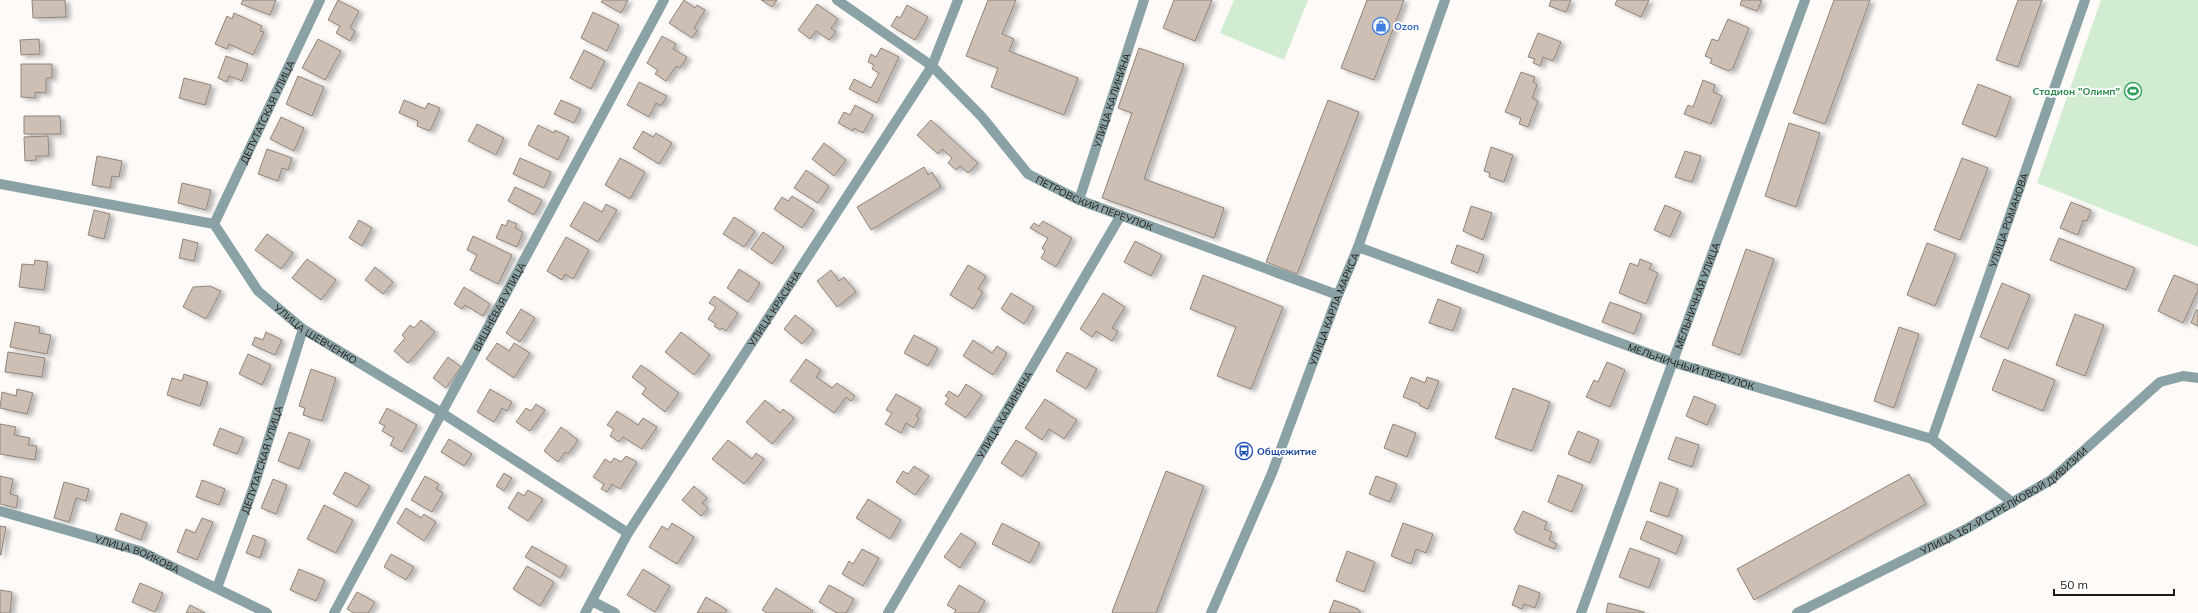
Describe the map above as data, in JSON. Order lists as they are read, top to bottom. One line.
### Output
{"streets":{"street":["УЛИЦА КАЛИНИНА","ДЕПУТАТСКАЯ УЛИЦА","ПЕТРОВСКИЙ ПЕРЕУЛОК","УЛИЦА РОМАНОВА","МЕЛЬНИЧНАЯ УЛИЦА","ВИШНЁВАЯ УЛИЦА","УЛИЦА КРАСИНА","УЛИЦА КАРЛА МАРКСА","УЛИЦА ШЕВЧЕНКО","МЕЛЬНИЧНЫЙ ПЕРЕУЛОК","УЛИЦА 167-Й СТРЕЛКОВОЙ ДИВИЗИИ","УЛИЦА ВОЙКОВА"]},"crossings":[["УЛИЦА КАЛИНИНА","ПЕТРОВСКИЙ ПЕРЕУЛОК"],["ДЕПУТАТСКАЯ УЛИЦА","УЛИЦА ШЕВЧЕНКО"],["ДЕПУТАТСКАЯ УЛИЦА","УЛИЦА ВОЙКОВА"],["ПЕТРОВСКИЙ ПЕРЕУЛОК","УЛИЦА КРАСИНА"],["ПЕТРОВСКИЙ ПЕРЕУЛОК","УЛИЦА КАРЛА МАРКСА"],["УЛИЦА РОМАНОВА","МЕЛЬНИЧНЫЙ ПЕРЕУЛОК"],["МЕЛЬНИЧНАЯ УЛИЦА","МЕЛЬНИЧНЫЙ ПЕРЕУЛОК"],["ВИШНЁВАЯ УЛИЦА","УЛИЦА ШЕВЧЕНКО"],["УЛИЦА КРАСИНА","УЛИЦА ШЕВЧЕНКО"],["УЛИЦА КАРЛА МАРКСА","МЕЛЬНИЧНЫЙ ПЕРЕУЛОК"],["МЕЛЬНИЧНЫЙ ПЕРЕУЛОК","УЛИЦА 167-Й СТРЕЛКОВОЙ ДИВИЗИИ"]],"places":{"shop":["Ozon"],"sports":["Стадион \"Олимп\""],"bus stop":["Общежитие"]},"scale_bar":"50 m"}
